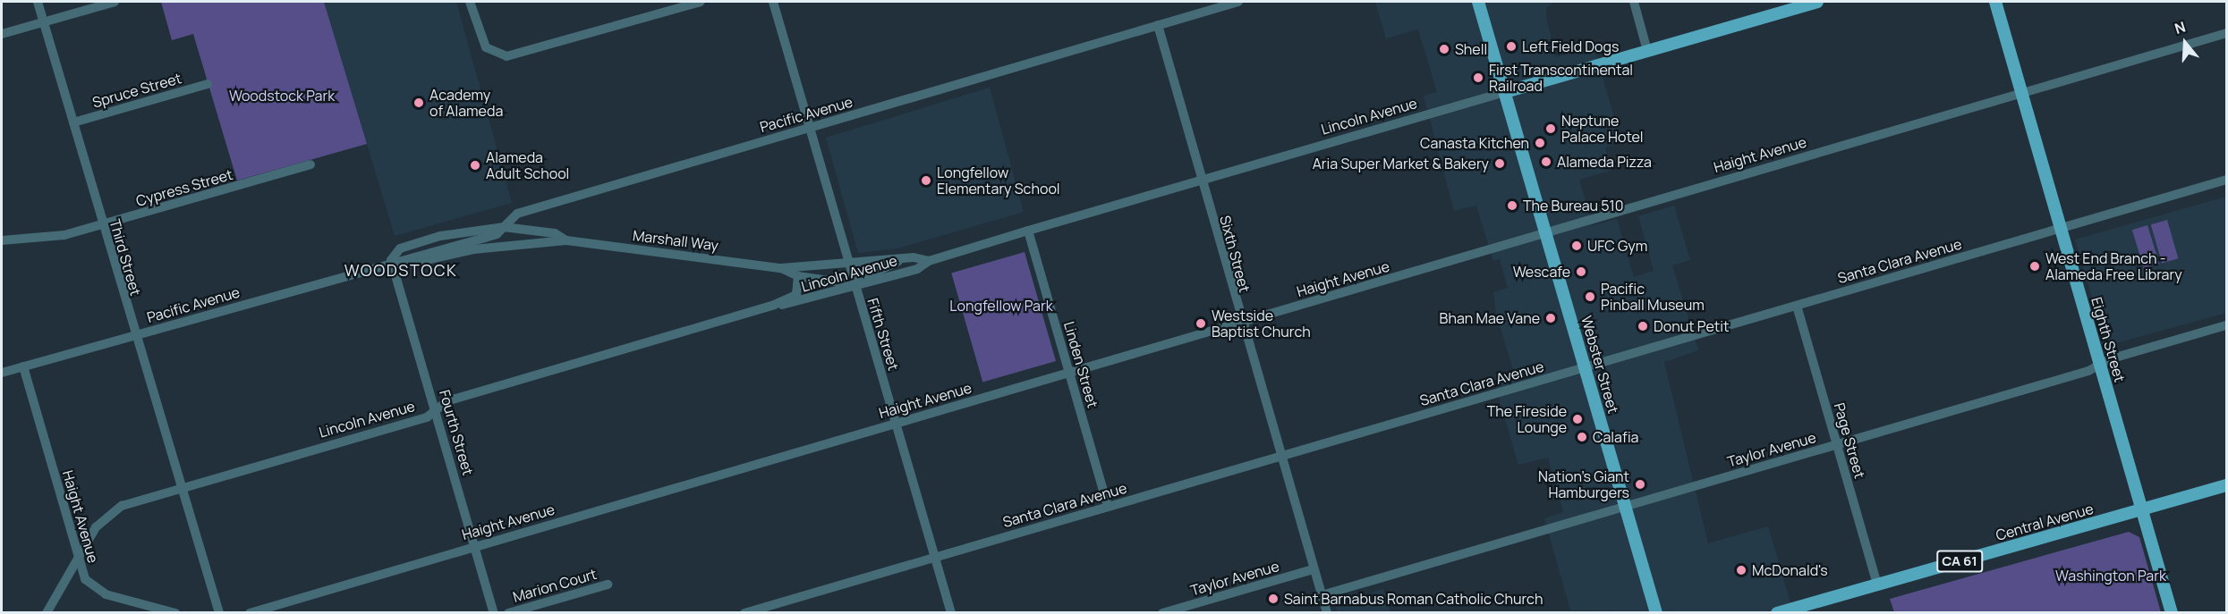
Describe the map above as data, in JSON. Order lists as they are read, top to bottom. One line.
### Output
{"streets":{"main road":["Lincoln Avenue","Eighth Street","Webster Street","Central Avenue","CA 61"],"street":["Spruce Street","Pacific Avenue","Haight Avenue","Cypress Street","Marshall Way","Sixth Street","Third Street","Santa Clara Avenue","Fifth Street","Linden Street","Fourth Street","Page Street","Taylor Avenue","Marion Court"]},"crossings":[["Spruce Street","Third Street"],["Pacific Avenue","Haight Avenue"],["Pacific Avenue","Marshall Way"],["Pacific Avenue","Sixth Street"],["Pacific Avenue","Third Street"],["Pacific Avenue","Fifth Street"],["Pacific Avenue","Fourth Street"],["Lincoln Avenue","Haight Avenue"],["Lincoln Avenue","Marshall Way"],["Lincoln Avenue","Sixth Street"],["Lincoln Avenue","Third Street"],["Lincoln Avenue","Fifth Street"],["Lincoln Avenue","Linden Street"],["Lincoln Avenue","Webster Street"],["Lincoln Avenue","Fourth Street"],["Haight Avenue","Sixth Street"],["Haight Avenue","Fifth Street"],["Haight Avenue","Eighth Street"],["Haight Avenue","Linden Street"],["Haight Avenue","Webster Street"],["Haight Avenue","Fourth Street"],["Cypress Street","Third Street"],["Marshall Way","Fifth Street"],["Sixth Street","Santa Clara Avenue"],["Sixth Street","Taylor Avenue"],["Santa Clara Avenue","Fifth Street"],["Santa Clara Avenue","Eighth Street"],["Santa Clara Avenue","Linden Street"],["Santa Clara Avenue","Webster Street"],["Santa Clara Avenue","Page Street"],["Eighth Street","Taylor Avenue"],["Eighth Street","Central Avenue"],["Webster Street","Taylor Avenue"],["Page Street","Taylor Avenue"],["Page Street","Central Avenue"]],"districts":["WOODSTOCK"],"parks":["Woodstock Park","Longfellow Park","Washington Park"],"places":["Left Field Dogs","Shell","First Transcontinental Railroad","Academy of Alameda","Neptune Palace Hotel","Canasta Kitchen","Alameda Pizza","Aria Super Market & Bakery","Alameda Adult School","Longfellow Elementary School","The Bureau 510","UFC Gym","West End Branch - Alameda Free Library","Wescafe","Pacific Pinball Museum","Bhan Mae Vane","Westside Baptist Church","Donut Petit","The Fireside Lounge","Calafia","Nation's Giant Hamburgers","McDonald's","Saint Barnabus Roman Catholic Church"],"north":"top"}
